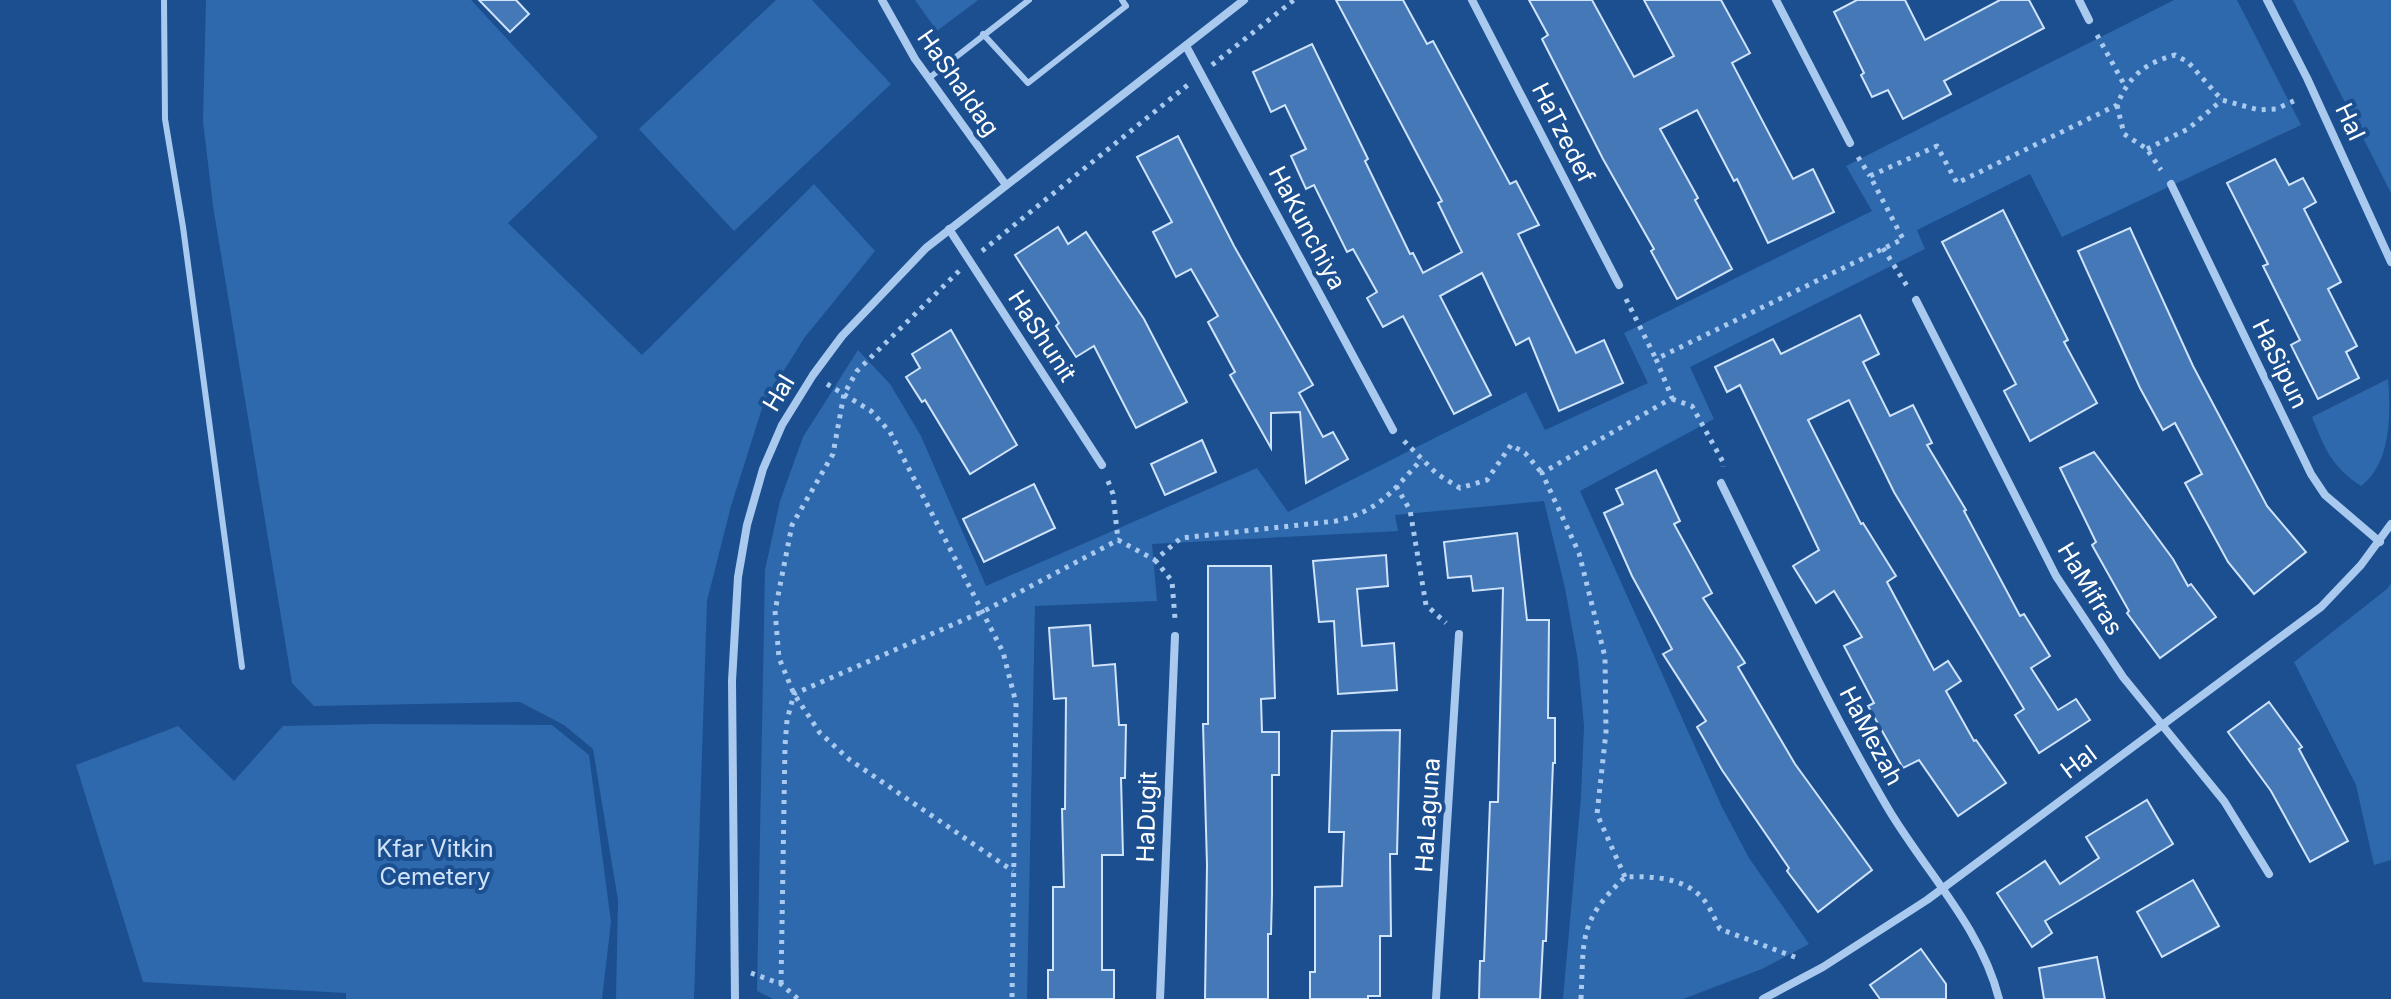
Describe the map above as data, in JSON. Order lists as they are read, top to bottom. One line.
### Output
{"streets":{"street":["HaShaldag","HaI","HaTzedef","HaKunchiya","HaShunit","HaSipun","HaMifras","HaMezah","HaLaguna","HaDugit"]},"crossings":[["HaShaldag","HaI"],["HaI","HaKunchiya"],["HaI","HaShunit"],["HaI","HaSipun"],["HaI","HaMifras"],["HaI","HaMezah"]],"parks":["Kfar Vitkin Cemetery"]}
